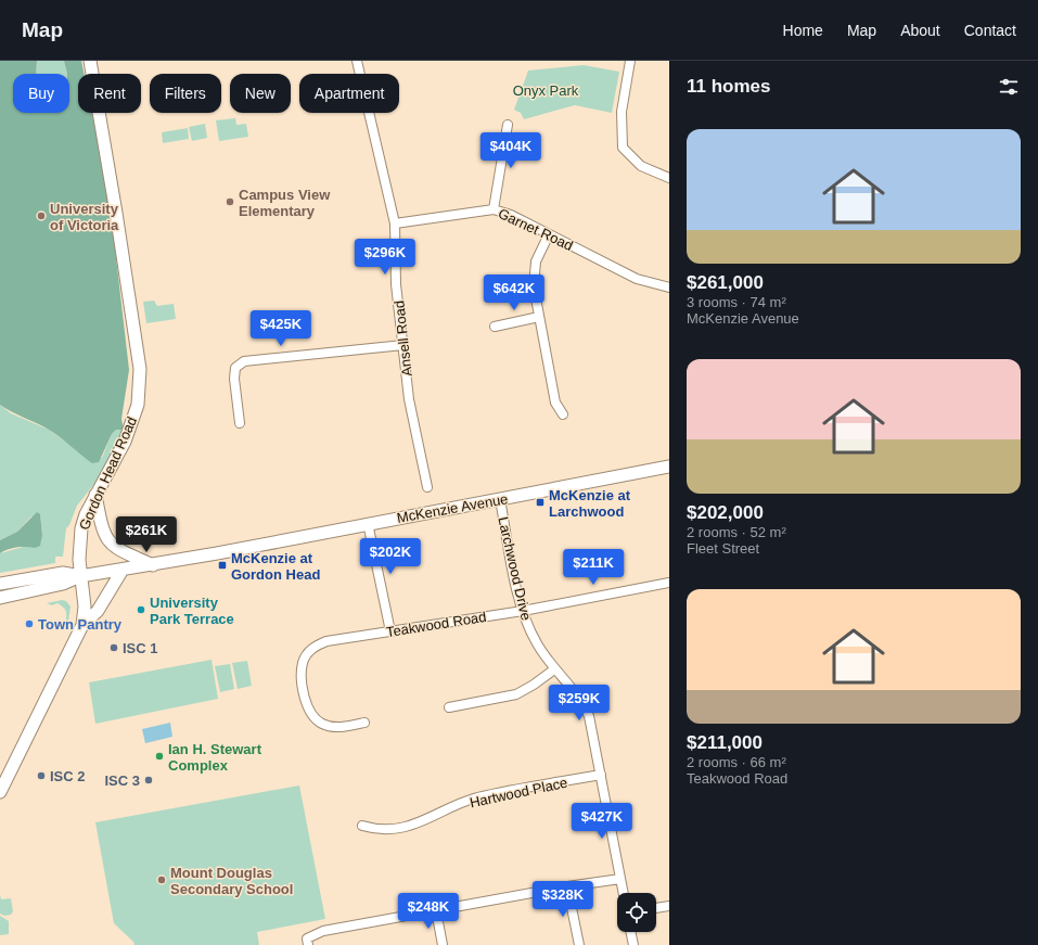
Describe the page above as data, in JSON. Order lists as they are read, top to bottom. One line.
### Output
{"streets":{"main road":["Gordon Head Road","McKenzie Avenue"],"street":["Garnet Road","Ansell Road","Larchwood Drive","Teakwood Road","Hartwood Place"]},"crossings":[["Garnet Road","Ansell Road"],["Gordon Head Road","McKenzie Avenue"],["McKenzie Avenue","Larchwood Drive"],["Larchwood Drive","Teakwood Road"],["Larchwood Drive","Hartwood Place"]],"parks":["Onyx Park"],"places":{"other":["Campus View Elementary","University of Victoria","University Park Terrace","Town Pantry","ISC 1","Ian H. Stewart Complex","ISC 2","ISC 3","Mount Douglas Secondary School"],"transit":["McKenzie at Larchwood","McKenzie at Gordon Head"]},"page":{"header":"Map","nav":["Home","Map","About","Contact"],"heading":"11 homes","chip":["Buy","Rent","Filters","New","Apartment"],"list":[{"name":"$261,000","note":"3 rooms · 74 m² · McKenzie Avenue"},{"name":"$202,000","note":"2 rooms · 52 m² · Fleet Street"},{"name":"$211,000","note":"2 rooms · 66 m² · Teakwood Road"}],"price":["$404K","$296K","$642K","$425K","$261K","$202K","$211K","$259K","$427K","$328K","$248K"]}}
